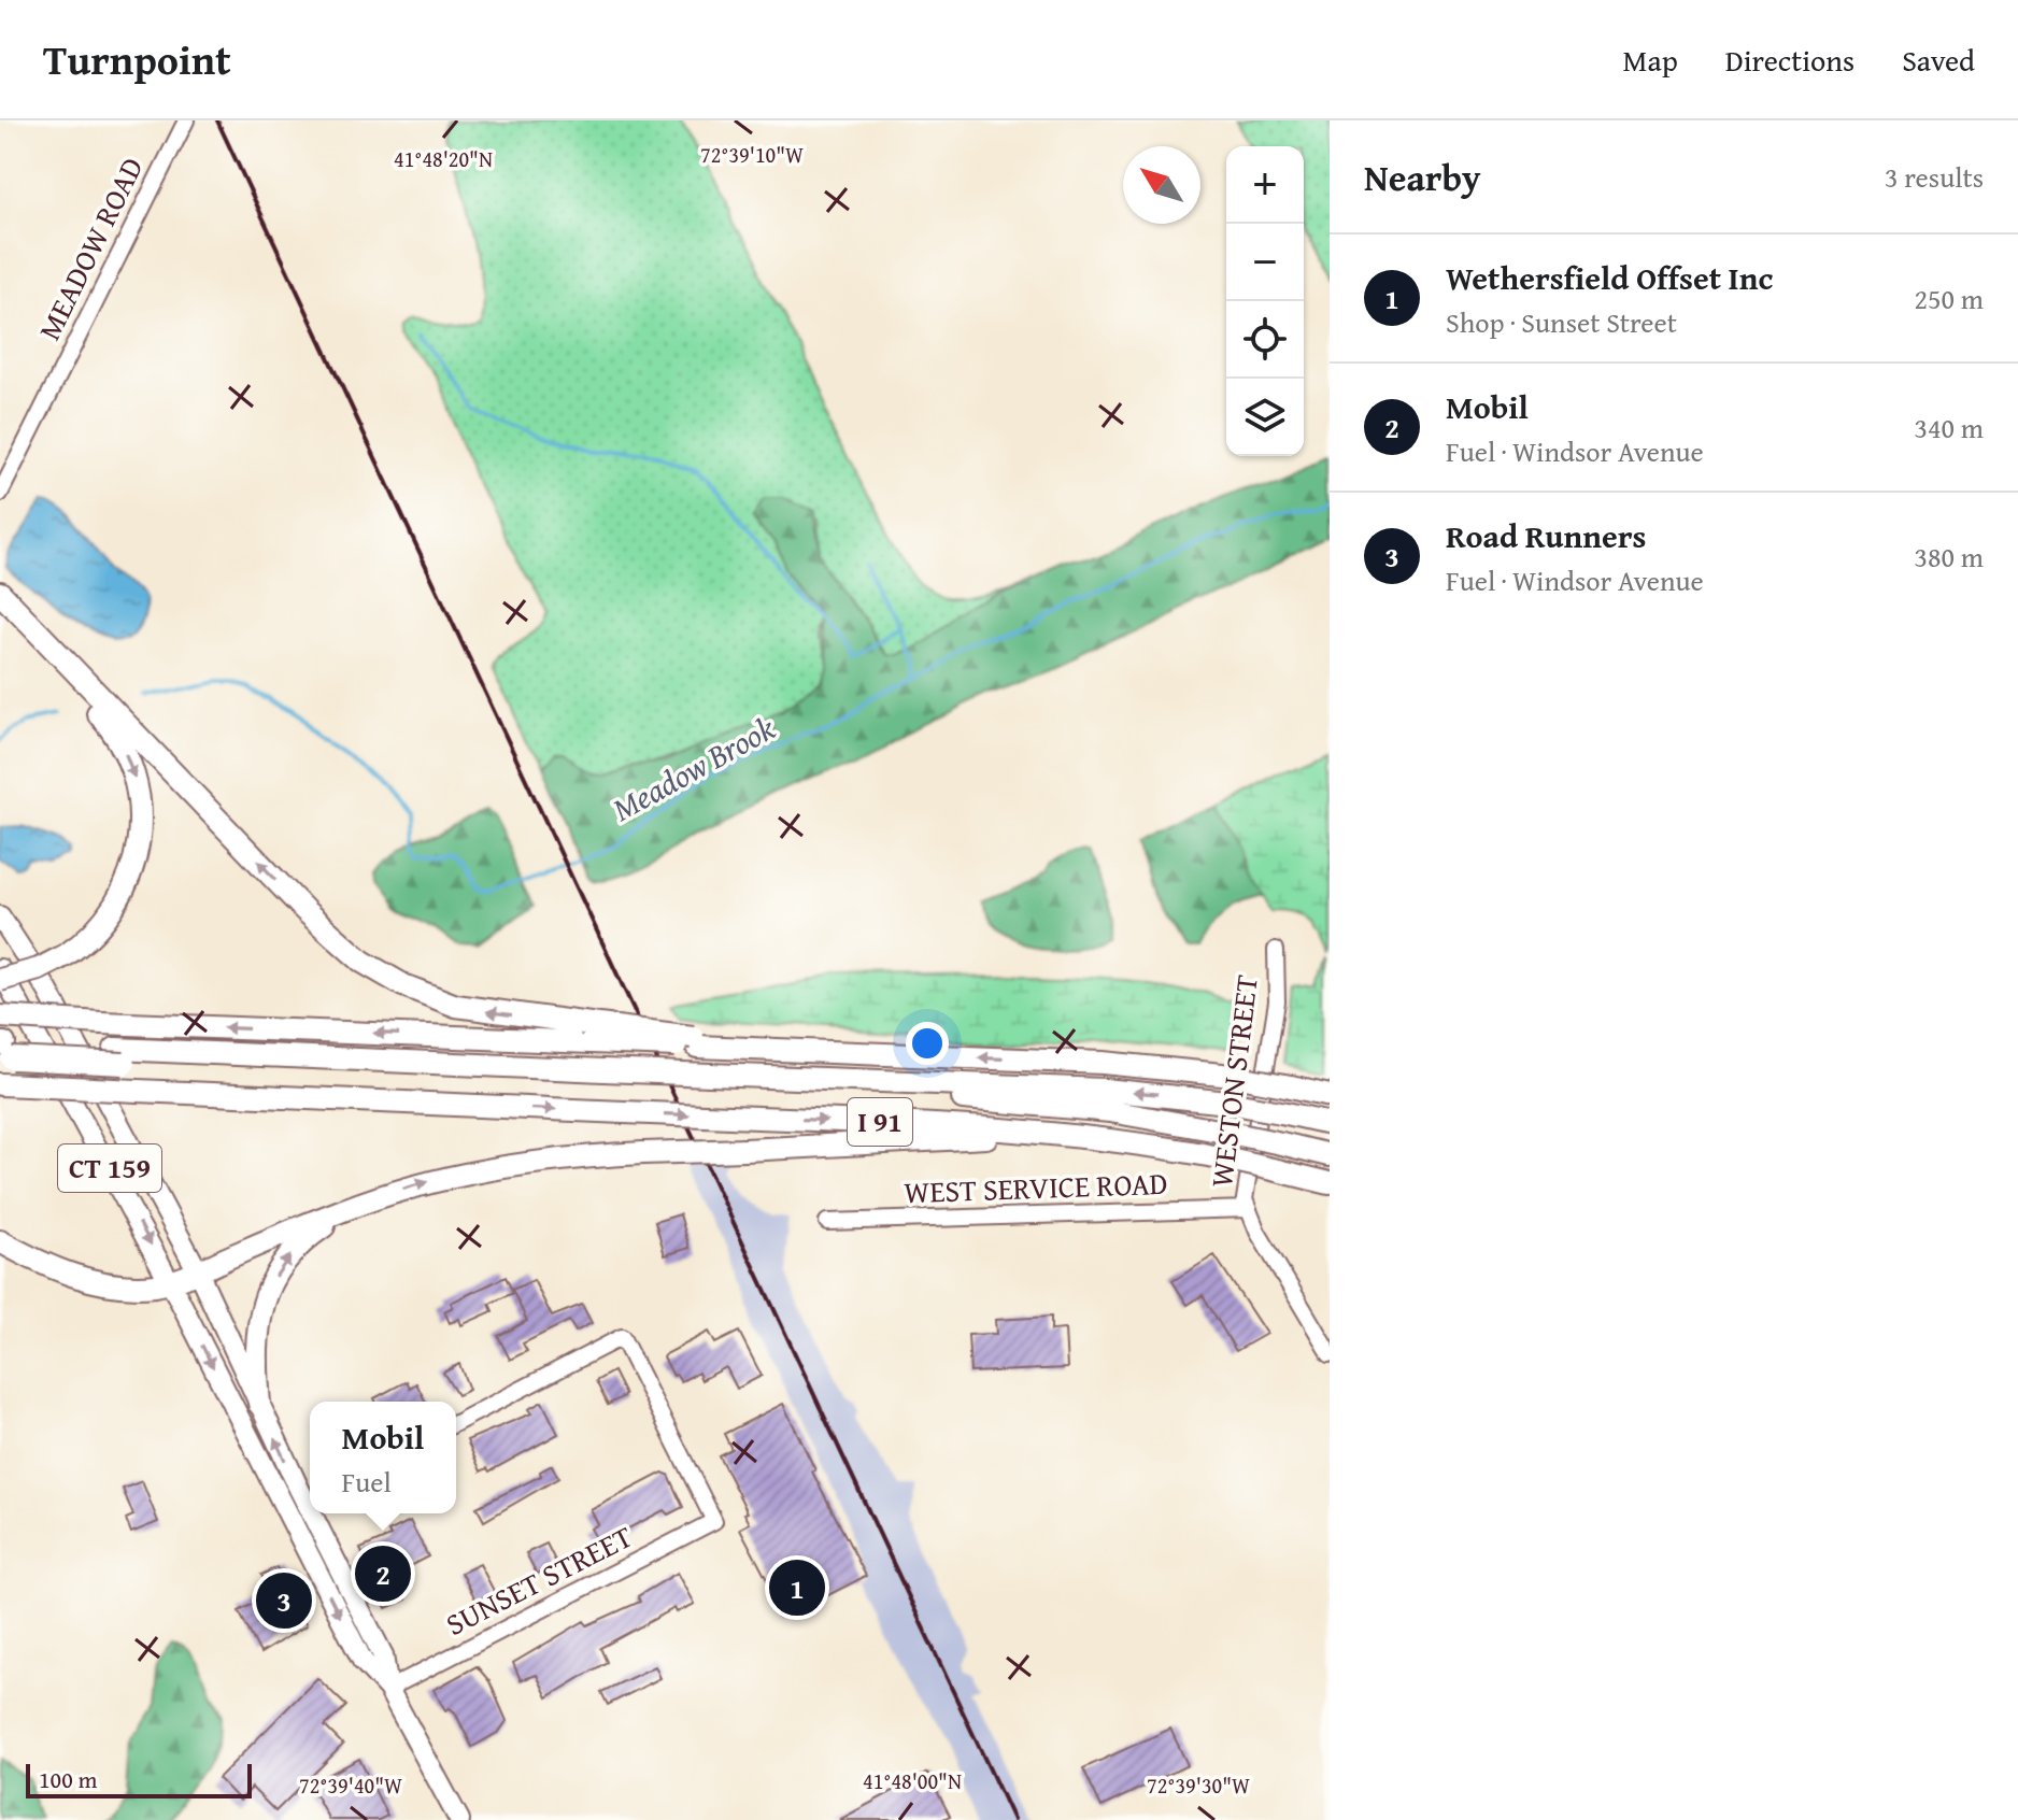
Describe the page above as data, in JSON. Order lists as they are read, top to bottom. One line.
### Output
{"streets":{"highway":["I 91"],"main road":["CT 159"],"street":["MEADOW ROAD","WESTON STREET","WEST SERVICE ROAD","SUNSET STREET"]},"crossings":[["WESTON STREET","WEST SERVICE ROAD"],["CT 159","SUNSET STREET"]],"water":["Meadow Brook"],"scale_bar":"100 m","north":"top left","page":{"header":"Turnpoint","nav":["Map","Directions","Saved"],"heading":["Nearby","3 results"],"map_buttons":["+","−"],"list":[{"mark":"1","name":"Wethersfield Offset Inc","note":"Shop · Sunset Street","value":"250 m"},{"mark":"2","name":"Mobil","note":"Fuel · Windsor Avenue","value":"340 m"},{"mark":"3","name":"Road Runners","note":"Fuel · Windsor Avenue","value":"380 m"}],"popup":["Mobil","Fuel"],"pins":["2","1","3"],"scale":"100 m"},"coordinates":["72°39'10\"W","41°48'20\"N","41°48'00\"N","72°39'40\"W","72°39'30\"W"]}
